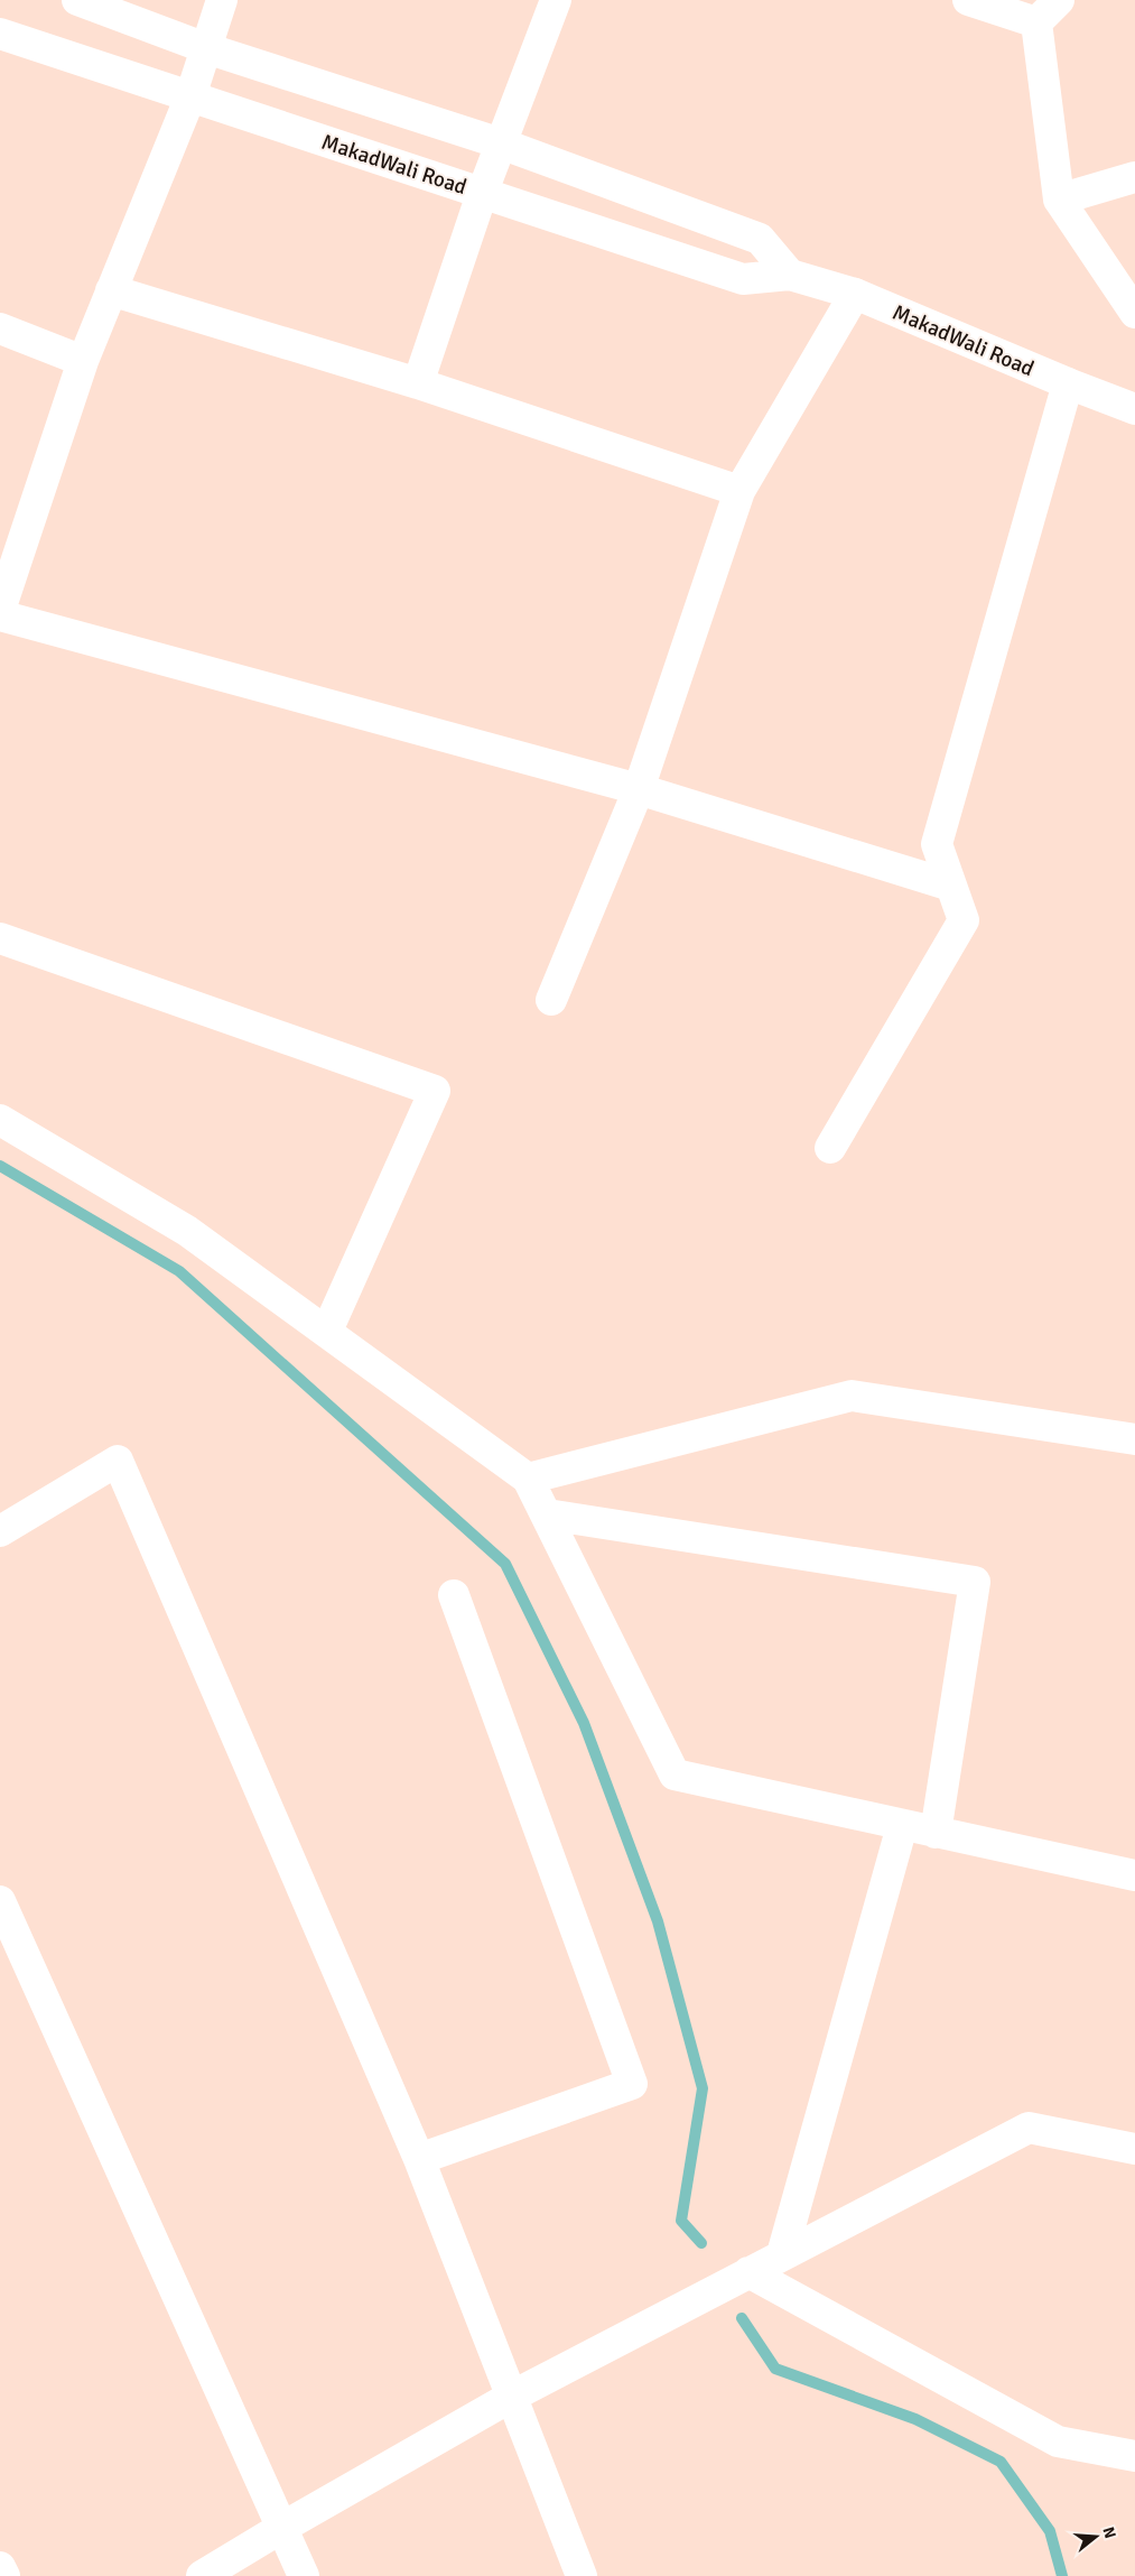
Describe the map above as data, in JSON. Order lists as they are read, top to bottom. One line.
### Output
{"streets":{"street":["MakadWali Road"]},"north":"right"}
